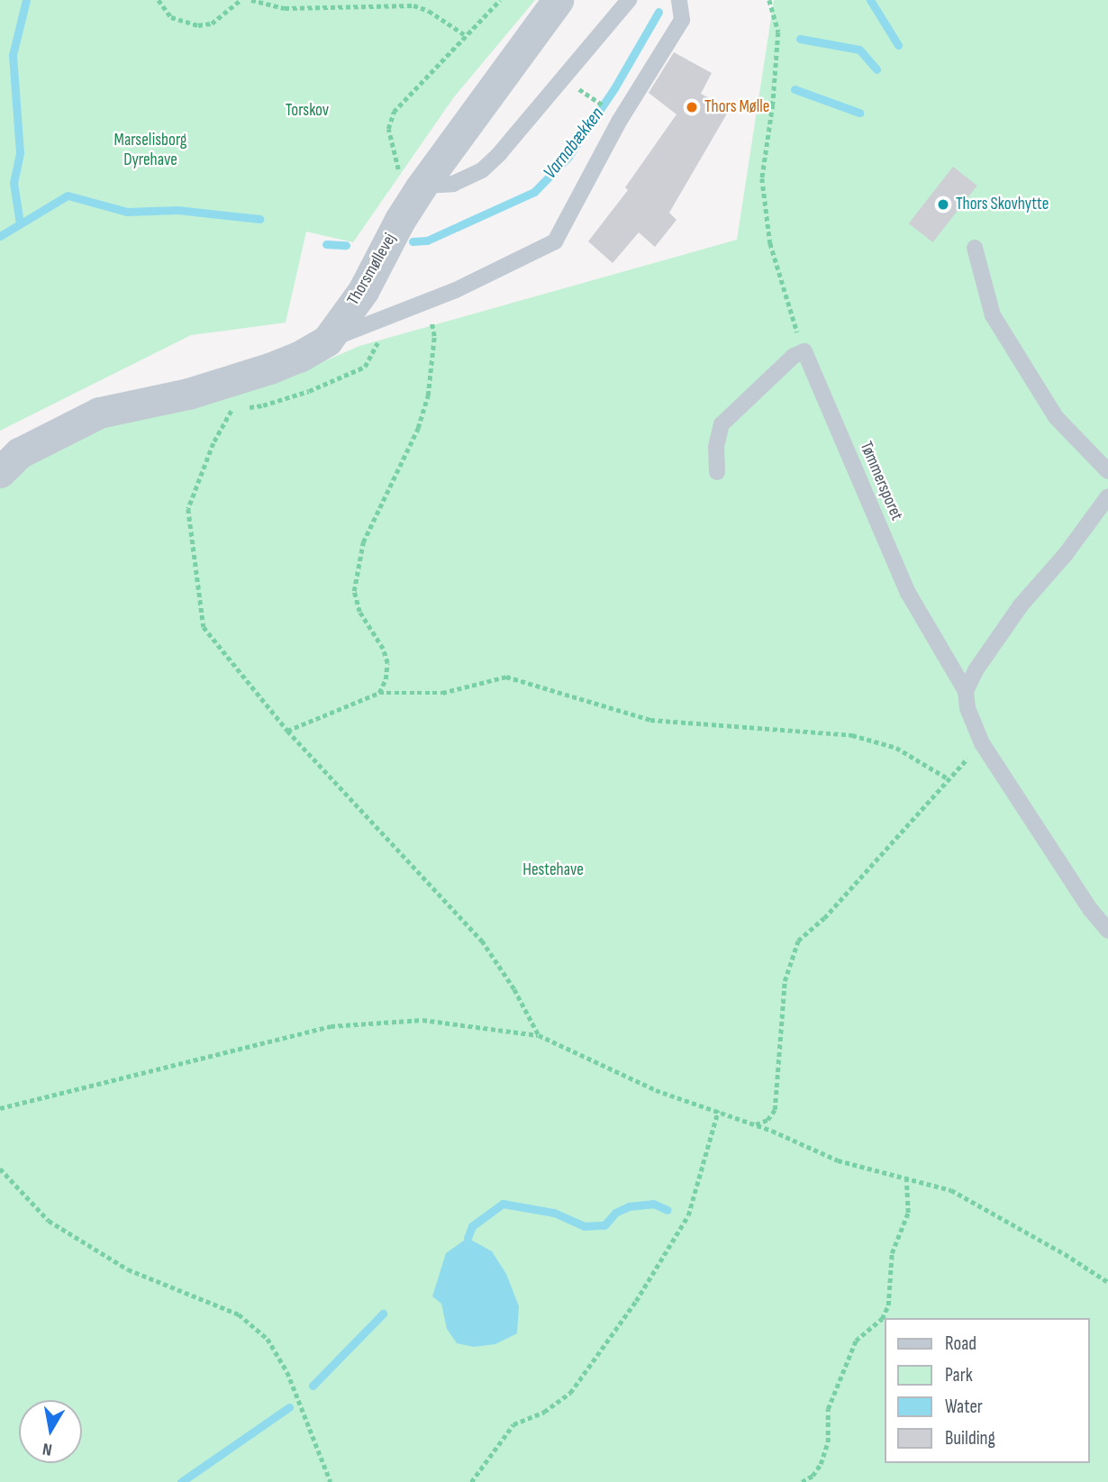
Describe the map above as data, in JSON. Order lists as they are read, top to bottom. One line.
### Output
{"streets":{"street":["Thorsmøllevej"],"lane":["Tømmersporet"]},"water":["Varnabækken"],"parks":["Torskov","Marselisborg Dyrehave","Hestehave"],"places":["Thors Mølle","Thors Skovhytte"],"legend":["Road","Park","Water","Building"],"north":"bottom"}
